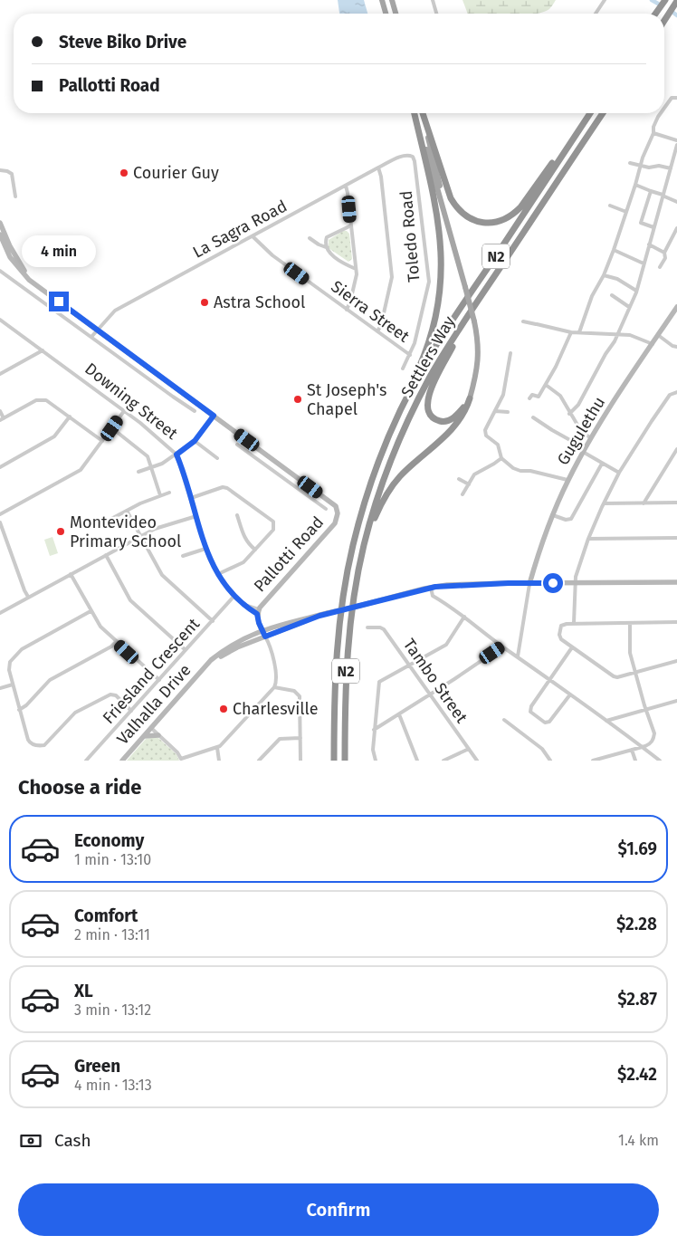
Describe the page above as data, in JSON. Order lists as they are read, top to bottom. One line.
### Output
{"streets":{"highway":["N2","Settlers Way"],"street":["La Sagra Road","Toledo Road","Sierra Street","Downing Street","Gugulethu","Pallotti Road","Friesland Crescent","Tambo Street","Valhalla Drive"]},"crossings":[["La Sagra Road","Toledo Road"],["La Sagra Road","Sierra Street"],["La Sagra Road","Pallotti Road"],["Toledo Road","Sierra Street"],["Downing Street","Pallotti Road"],["Downing Street","Friesland Crescent"],["Gugulethu","Valhalla Drive"]],"places":["Courier Guy","Astra School","St Joseph's Chapel","Montevideo Primary School","Charlesville"],"page":{"banner":["Steve Biko Drive","Pallotti Road"],"bubble":"4 min","heading":"Choose a ride","list":[{"name":"Economy","note":"1 min · 13:10","value":"$1.69"},{"name":"Comfort","note":"2 min · 13:11","value":"$2.28"},{"name":"XL","note":"3 min · 13:12","value":"$2.87"},{"name":"Green","note":"4 min · 13:13","value":"$2.42"}],"pay":["Cash","1.4 km"],"buttons":"Confirm"}}
